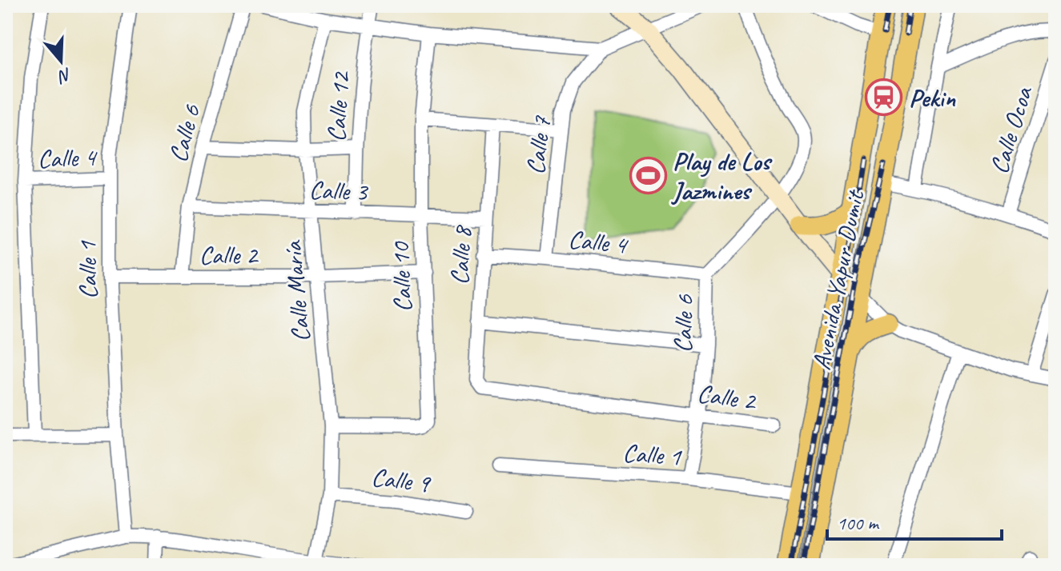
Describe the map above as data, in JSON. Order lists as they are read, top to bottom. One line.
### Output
{"streets":{"main road":["Avenida Yapur Dumit"],"street":["Calle 12","Calle Ocoa","Calle 6","Calle 7","Calle 4","Calle 3","Calle 2","Calle 8","Calle 1","Calle 10","Calle María","Calle 9"]},"crossings":[["Calle 12","Calle 3"],["Calle 6","Calle 4"],["Calle 6","Calle 3"],["Calle 6","Calle 2"],["Calle 6","Calle 1"],["Calle 7","Calle 4"],["Calle 4","Calle 8"],["Calle 4","Calle 1"],["Calle 3","Calle 8"],["Calle 3","Calle 10"],["Calle 3","Calle María"],["Calle 2","Calle 8"],["Calle 2","Calle 1"],["Calle 2","Calle 10"],["Calle 2","Calle María"],["Calle 1","Avenida Yapur Dumit"],["Calle 10","Calle María"],["Calle María","Calle 9"]],"places":{"station":["Pekin"],"sports":["Play de Los Jazmines"]},"scale_bar":"100 m","north":"bottom"}
